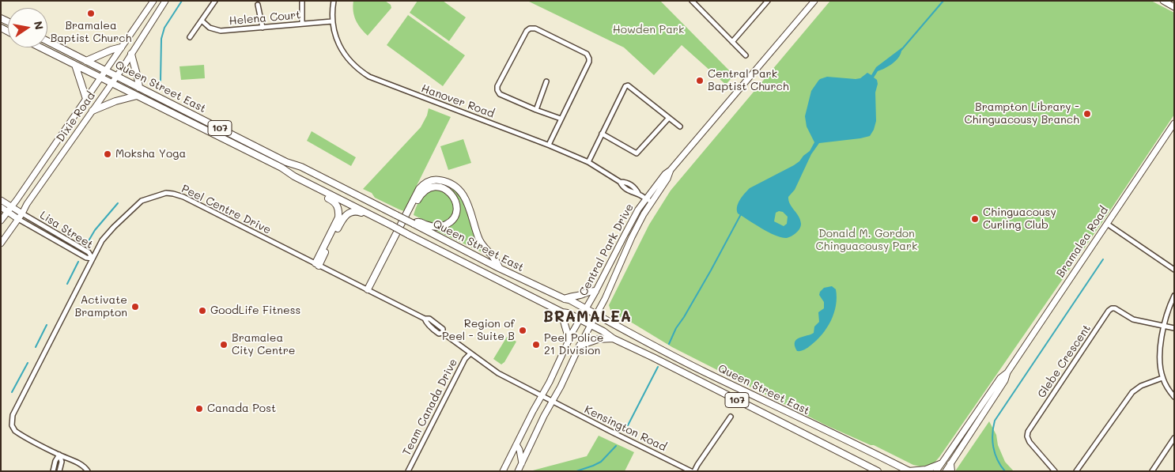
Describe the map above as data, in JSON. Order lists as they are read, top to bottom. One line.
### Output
{"streets":{"main road":["Queen Street East","Dixie Road","107","Lisa Street","Bramalea Road","Central Park Drive"],"street":["Helena Court","Hanover Road","Peel Centre Drive","Glebe Crescent","Team Canada Drive","Kensington Road"]},"crossings":[["Helena Court","Hanover Road"],["Queen Street East","Dixie Road"],["Queen Street East","Central Park Drive"],["Hanover Road","Central Park Drive"],["Dixie Road","Lisa Street"],["Peel Centre Drive","Lisa Street"],["Peel Centre Drive","Central Park Drive"],["Peel Centre Drive","Team Canada Drive"],["Peel Centre Drive","Kensington Road"],["Central Park Drive","Kensington Road"]],"districts":["BRAMALEA"],"parks":["Howden Park","Donald M. Gordon Chinguacousy Park"],"places":["Bramalea Baptist Church","Central Park Baptist Church","Brampton Library - Chinguacousy Branch","Moksha Yoga","Chinguacousy Curling Club","Activate Brampton","GoodLife Fitness","Region of Peel - Suite B","Bramalea City Centre","Peel Police 21 Division","Canada Post"],"north":"right"}
